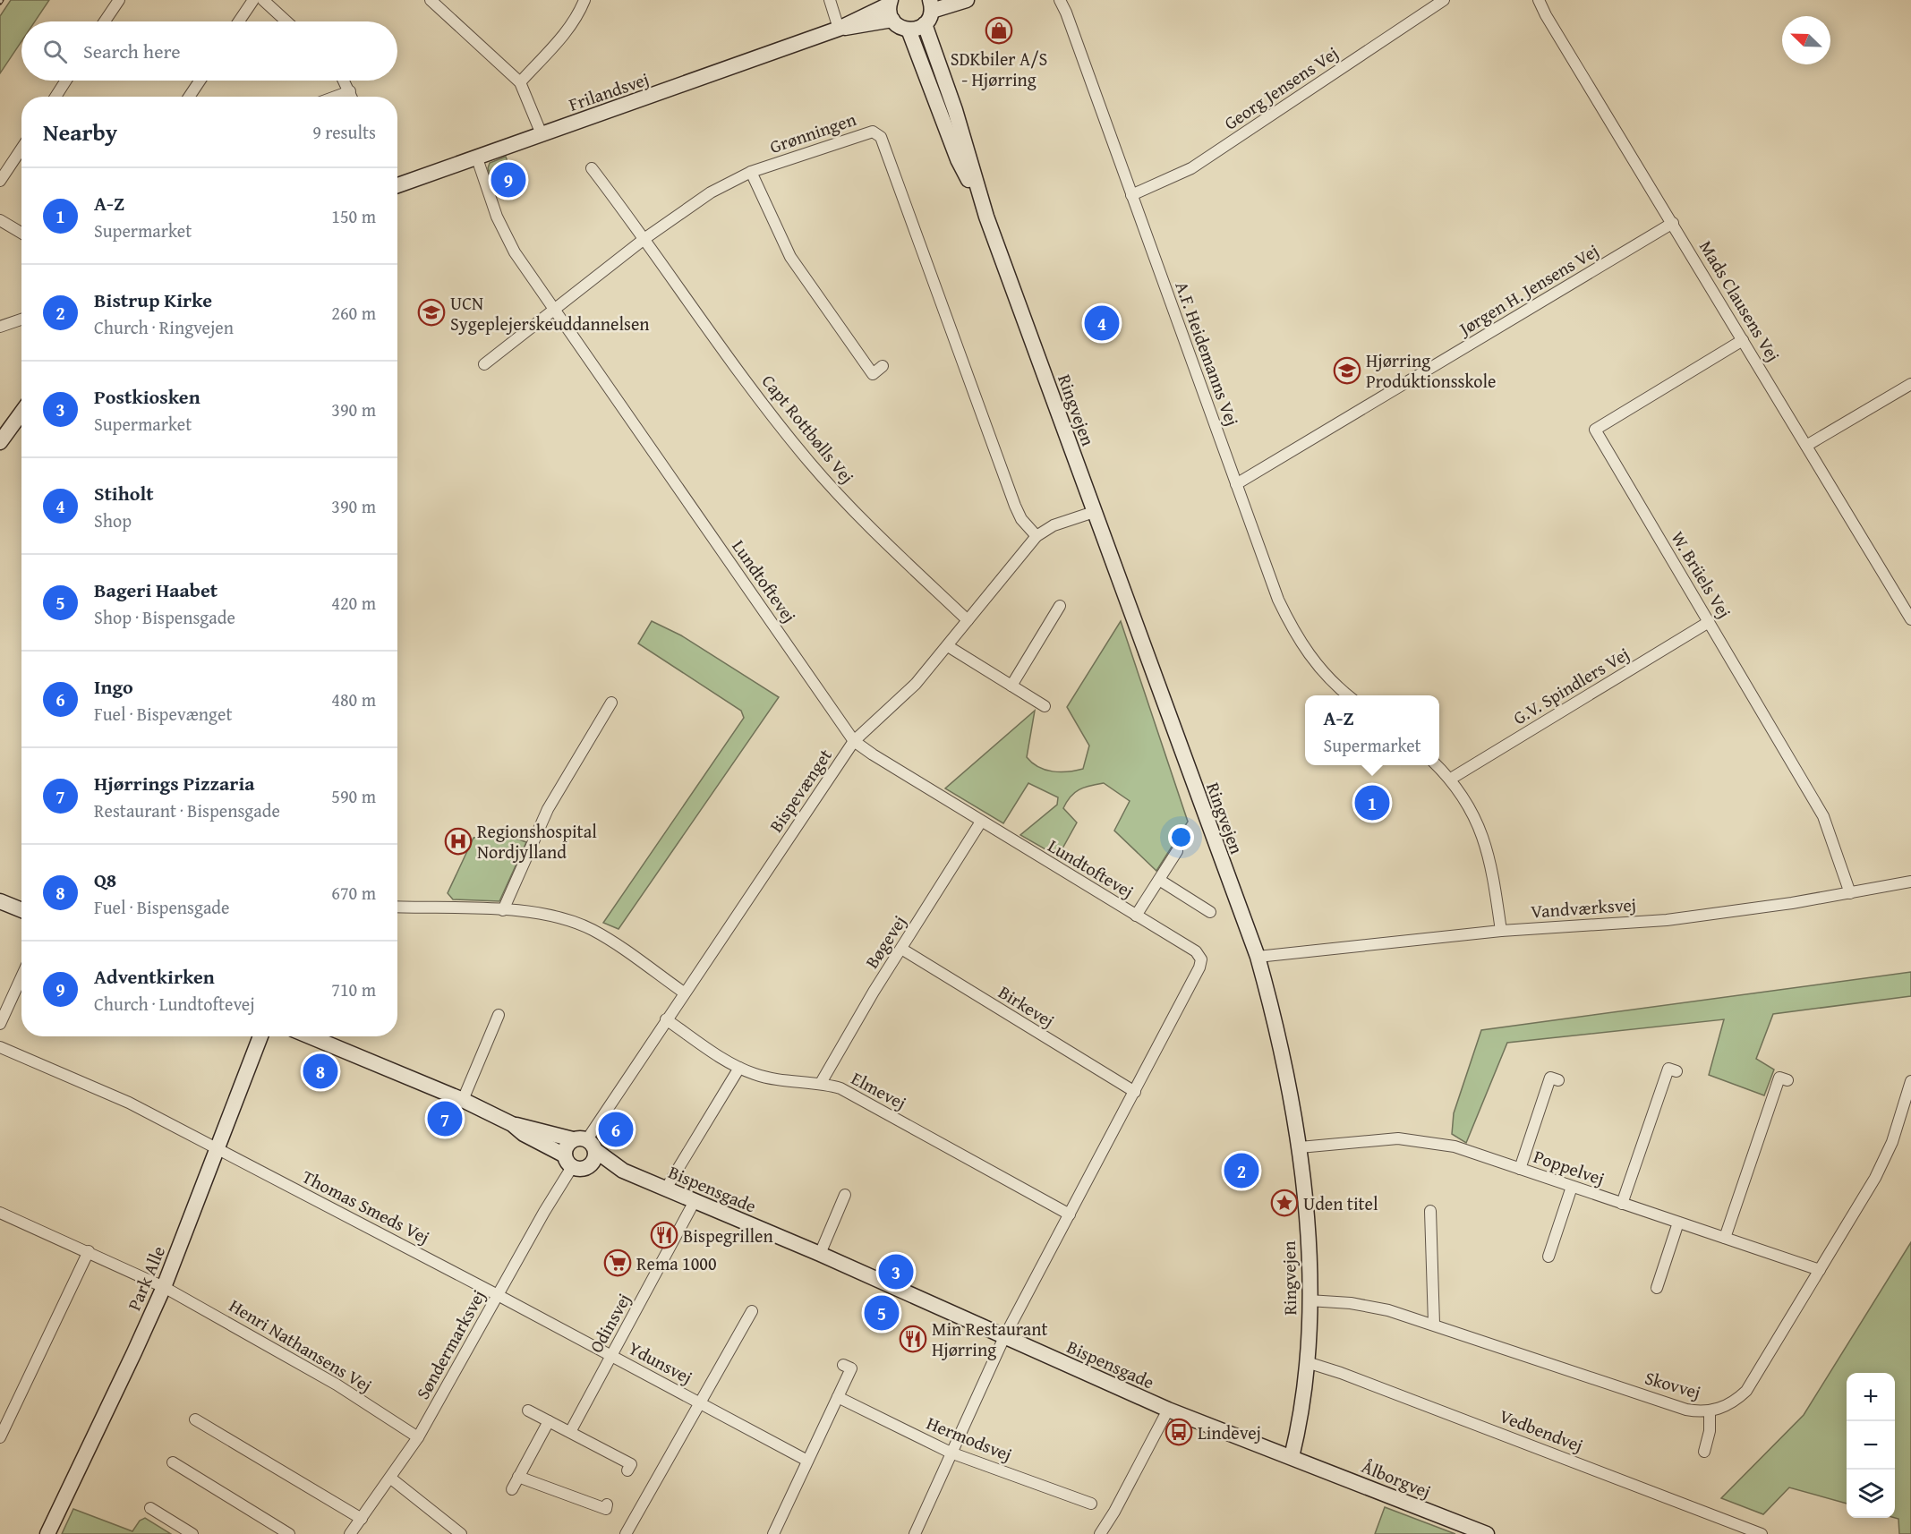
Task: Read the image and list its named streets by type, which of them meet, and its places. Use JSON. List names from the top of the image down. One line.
{"streets":{"street":["Georg Jensens Vej","Frilandsvej","Grønningen","Jørgen H. Jensens Vej","Mads Clausens Vej","A.F. Heidemanns Vej","Ringvejen","Capt Rottbølls Vej","W. Brüels Vej","Lundtoftevej","G.V. Spindlers Vej","Bispevænget","Vandværksvej","Bøgevej","Birkevej","Elmevej","Poppelvej","Bispensgade","Thomas Smeds Vej","Park Alle","Odinsvej","Søndermarksvej","Henri Nathansens Vej","Ydunsvej","Skovvej","Vedbendvej","Hermodsvej","Ålborgvej"]},"crossings":[["Georg Jensens Vej","A.F. Heidemanns Vej"],["Frilandsvej","Lundtoftevej"],["Grønningen","Capt Rottbølls Vej"],["Grønningen","Lundtoftevej"],["Grønningen","Bispevænget"],["Jørgen H. Jensens Vej","Mads Clausens Vej"],["Jørgen H. Jensens Vej","A.F. Heidemanns Vej"],["Mads Clausens Vej","W. Brüels Vej"],["Ringvejen","Bispevænget"],["Ringvejen","Vandværksvej"],["Ringvejen","Poppelvej"],["Ringvejen","Bispensgade"],["Ringvejen","Skovvej"],["Ringvejen","Vedbendvej"],["Ringvejen","Ålborgvej"],["Capt Rottbølls Vej","Bispevænget"],["W. Brüels Vej","G.V. Spindlers Vej"],["W. Brüels Vej","Vandværksvej"],["Lundtoftevej","Bispevænget"],["Lundtoftevej","Bøgevej"],["Lundtoftevej","Birkevej"],["Bispevænget","Elmevej"],["Bispevænget","Bispensgade"],["Bøgevej","Birkevej"],["Bøgevej","Elmevej"],["Poppelvej","Skovvej"],["Bispensgade","Odinsvej"],["Bispensgade","Søndermarksvej"],["Bispensgade","Ålborgvej"],["Thomas Smeds Vej","Park Alle"],["Thomas Smeds Vej","Søndermarksvej"],["Thomas Smeds Vej","Ydunsvej"],["Park Alle","Henri Nathansens Vej"],["Odinsvej","Ydunsvej"],["Søndermarksvej","Henri Nathansens Vej"],["Søndermarksvej","Ydunsvej"]],"places":{"shop":["SDKbiler A/S - Hjørring"],"school or university":["UCN Sygeplejerskeuddannelsen","Hjørring Produktionsskole"],"hospital":["Regionshospital Nordjylland"],"place":["Uden titel"],"restaurant":["Bispegrillen","Min Restaurant Hjørring"],"supermarket":["Rema 1000"],"bus stop":["Lindevej"]},"north":"top left","page":{"search":"Search here","heading":["Nearby","9 results"],"pins":["9","4","1","8","7","6","2","3","5"],"list":[{"mark":"1","name":"A-Z","note":"Supermarket","value":"150 m"},{"mark":"2","name":"Bistrup Kirke","note":"Church · Ringvejen","value":"260 m"},{"mark":"3","name":"Postkiosken","note":"Supermarket","value":"390 m"},{"mark":"4","name":"Stiholt","note":"Shop","value":"390 m"},{"mark":"5","name":"Bageri Haabet","note":"Shop · Bispensgade","value":"420 m"},{"mark":"6","name":"Ingo","note":"Fuel · Bispevænget","value":"480 m"},{"mark":"7","name":"Hjørrings Pizzaria","note":"Restaurant · Bispensgade","value":"590 m"},{"mark":"8","name":"Q8","note":"Fuel · Bispensgade","value":"670 m"},{"mark":"9","name":"Adventkirken","note":"Church · Lundtoftevej","value":"710 m"}],"popup":["A-Z","Supermarket"],"map_buttons":["+","−"]}}
